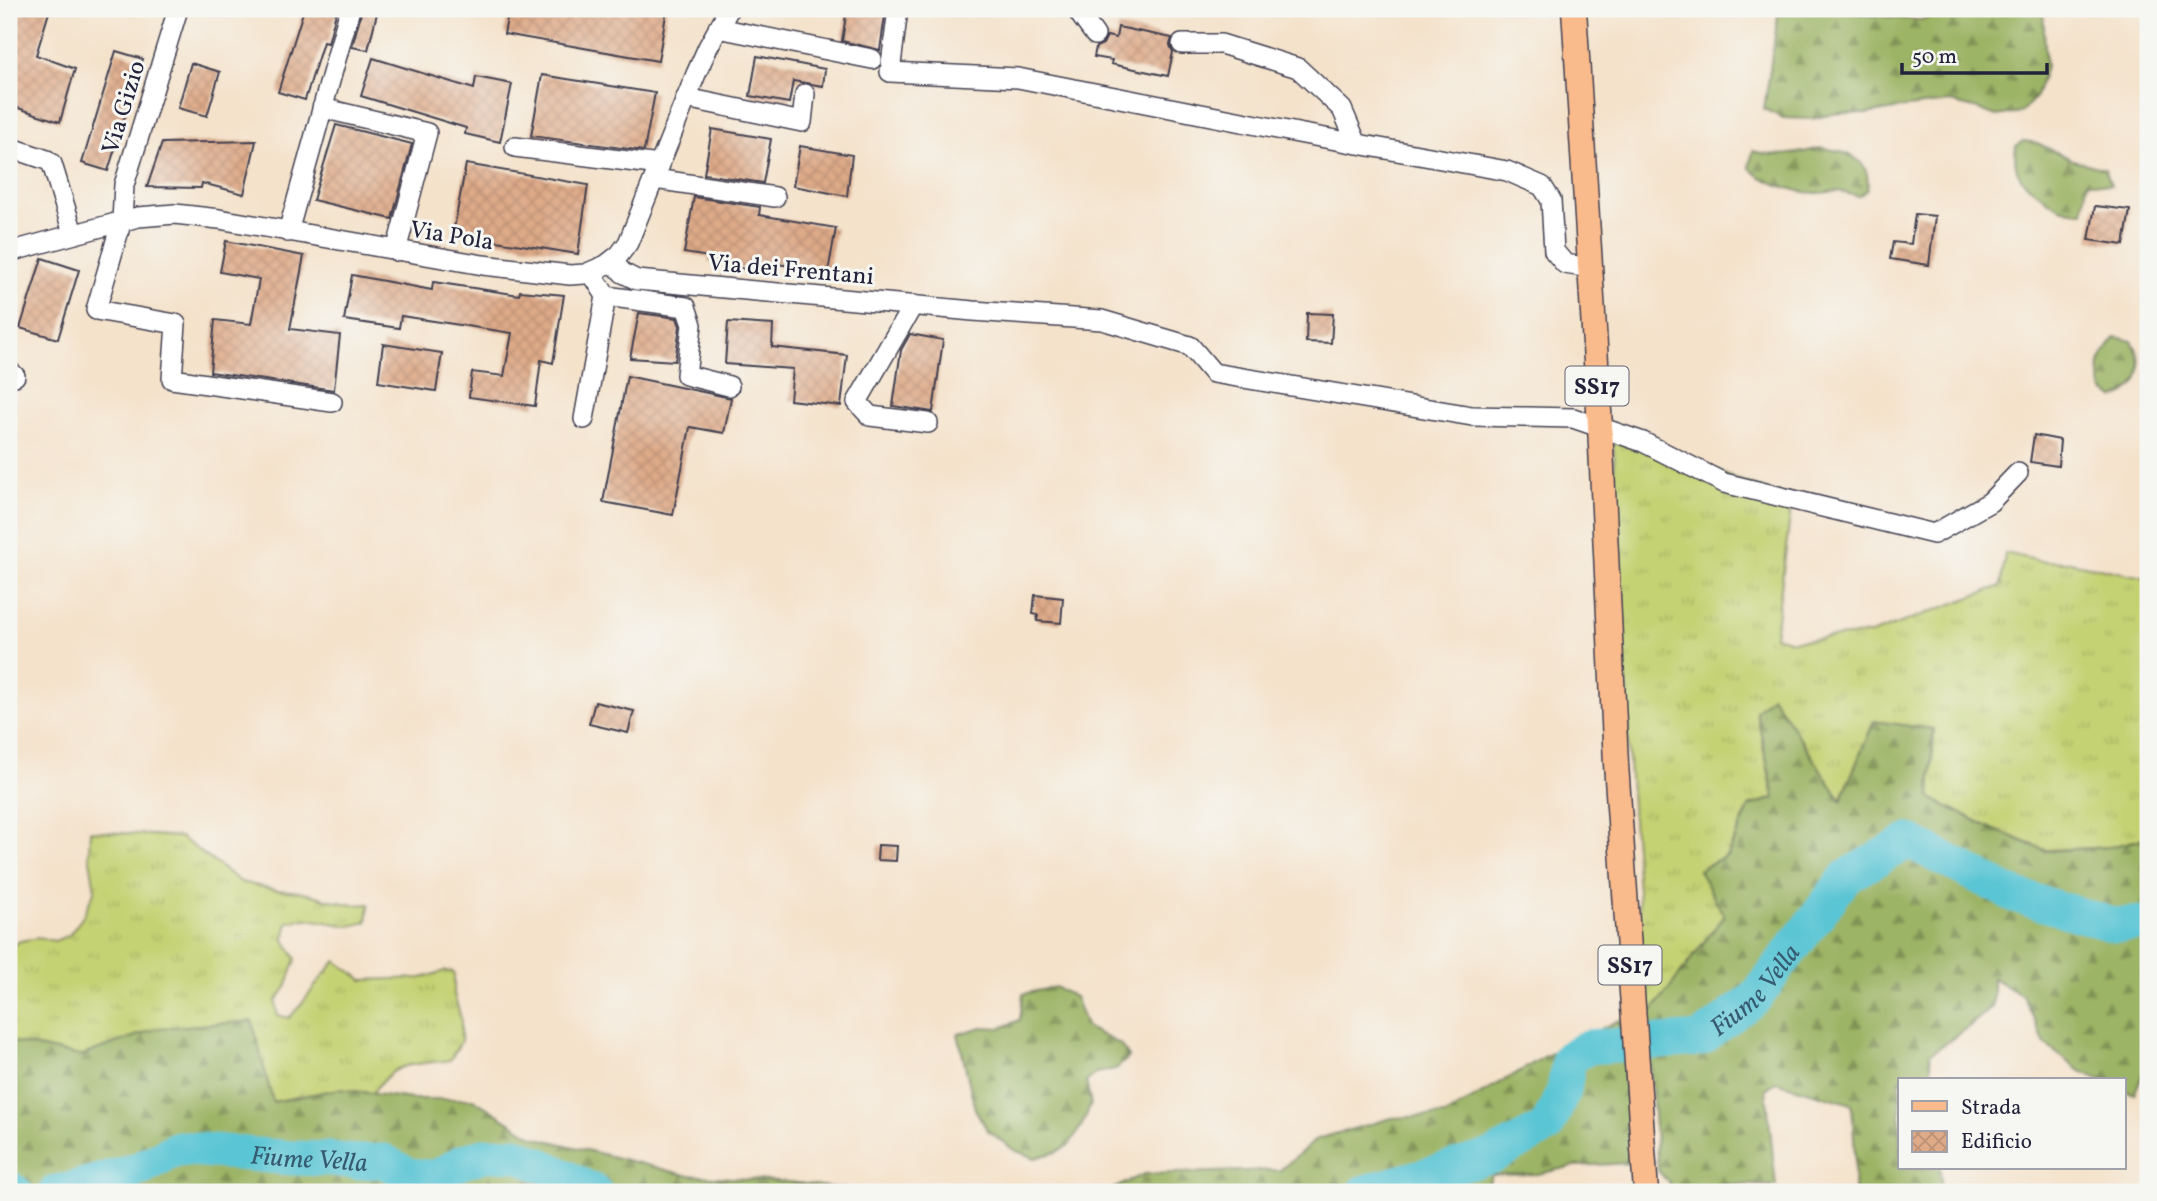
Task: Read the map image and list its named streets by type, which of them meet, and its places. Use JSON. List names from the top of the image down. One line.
{"streets":{"main road":["SS17"],"street":["Via Gizio","Via Pola","Via dei Frentani"]},"crossings":[["Via Gizio","Via Pola"],["Via Pola","Via dei Frentani"],["Via dei Frentani","SS17"]],"water":["Fiume Vella"],"legend":["Strada","Edificio"],"scale_bar":"50 m"}
